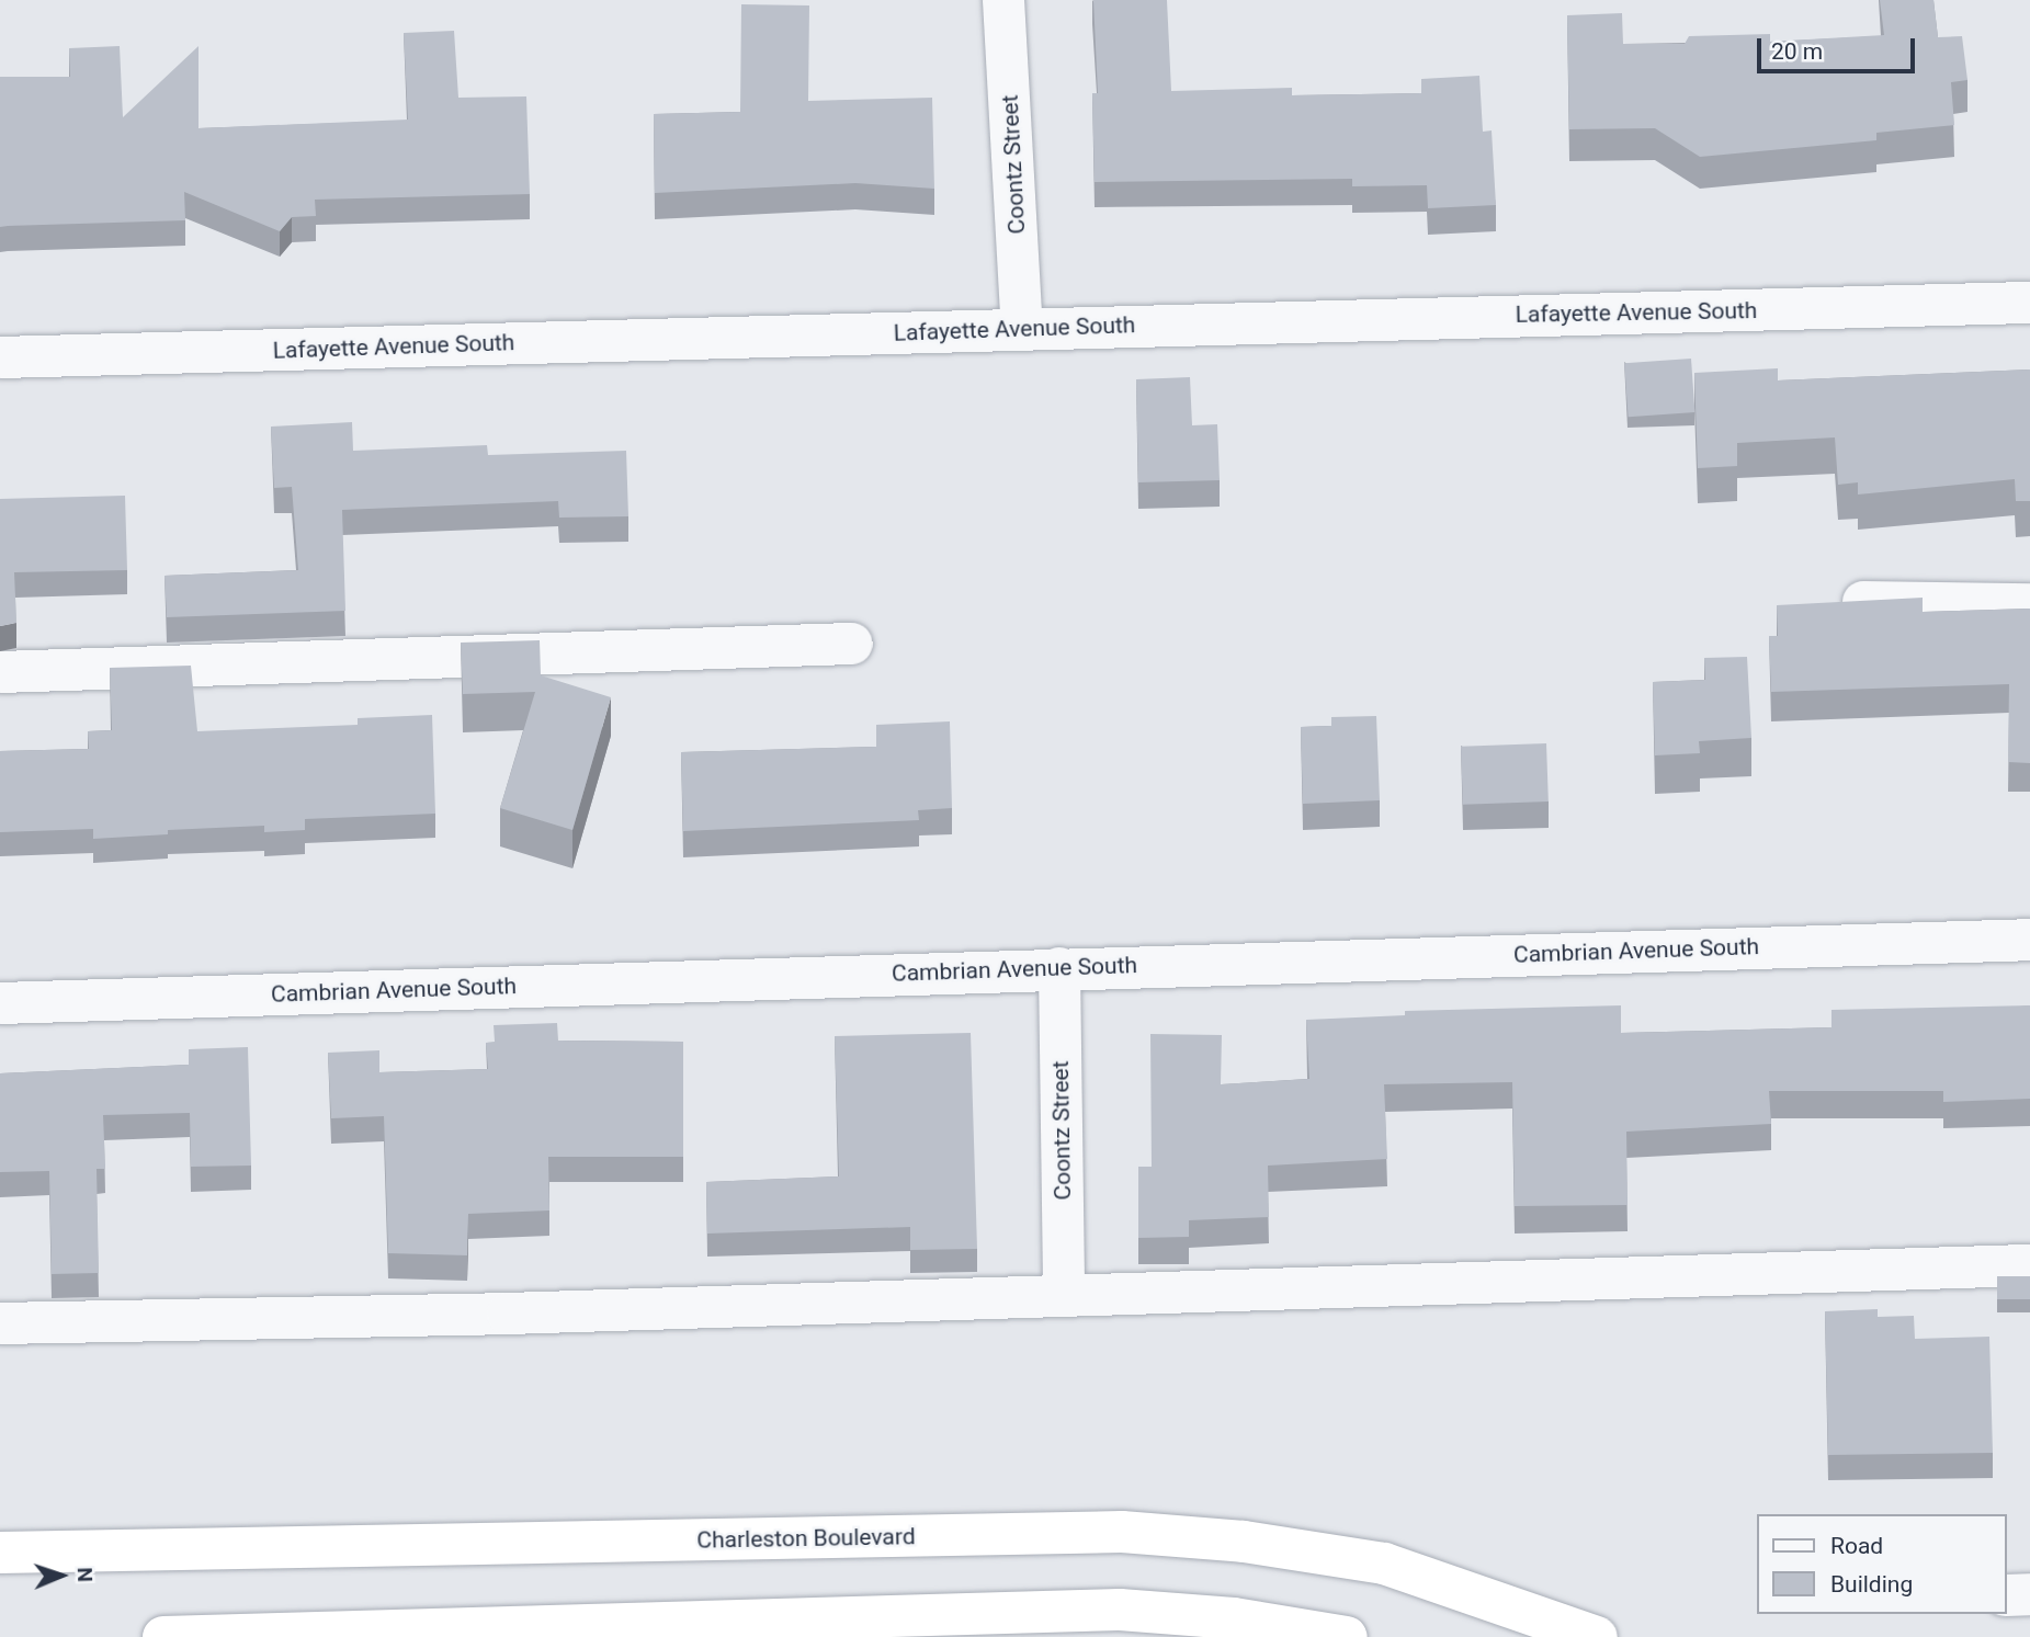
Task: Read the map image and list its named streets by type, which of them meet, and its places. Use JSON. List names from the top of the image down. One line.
{"streets":{"highway":["Charleston Boulevard"],"street":["Coontz Street","Lafayette Avenue South","Cambrian Avenue South"]},"crossings":[["Coontz Street","Lafayette Avenue South"],["Coontz Street","Cambrian Avenue South"]],"legend":["Road","Building"],"scale_bar":"20 m","north":"right"}
